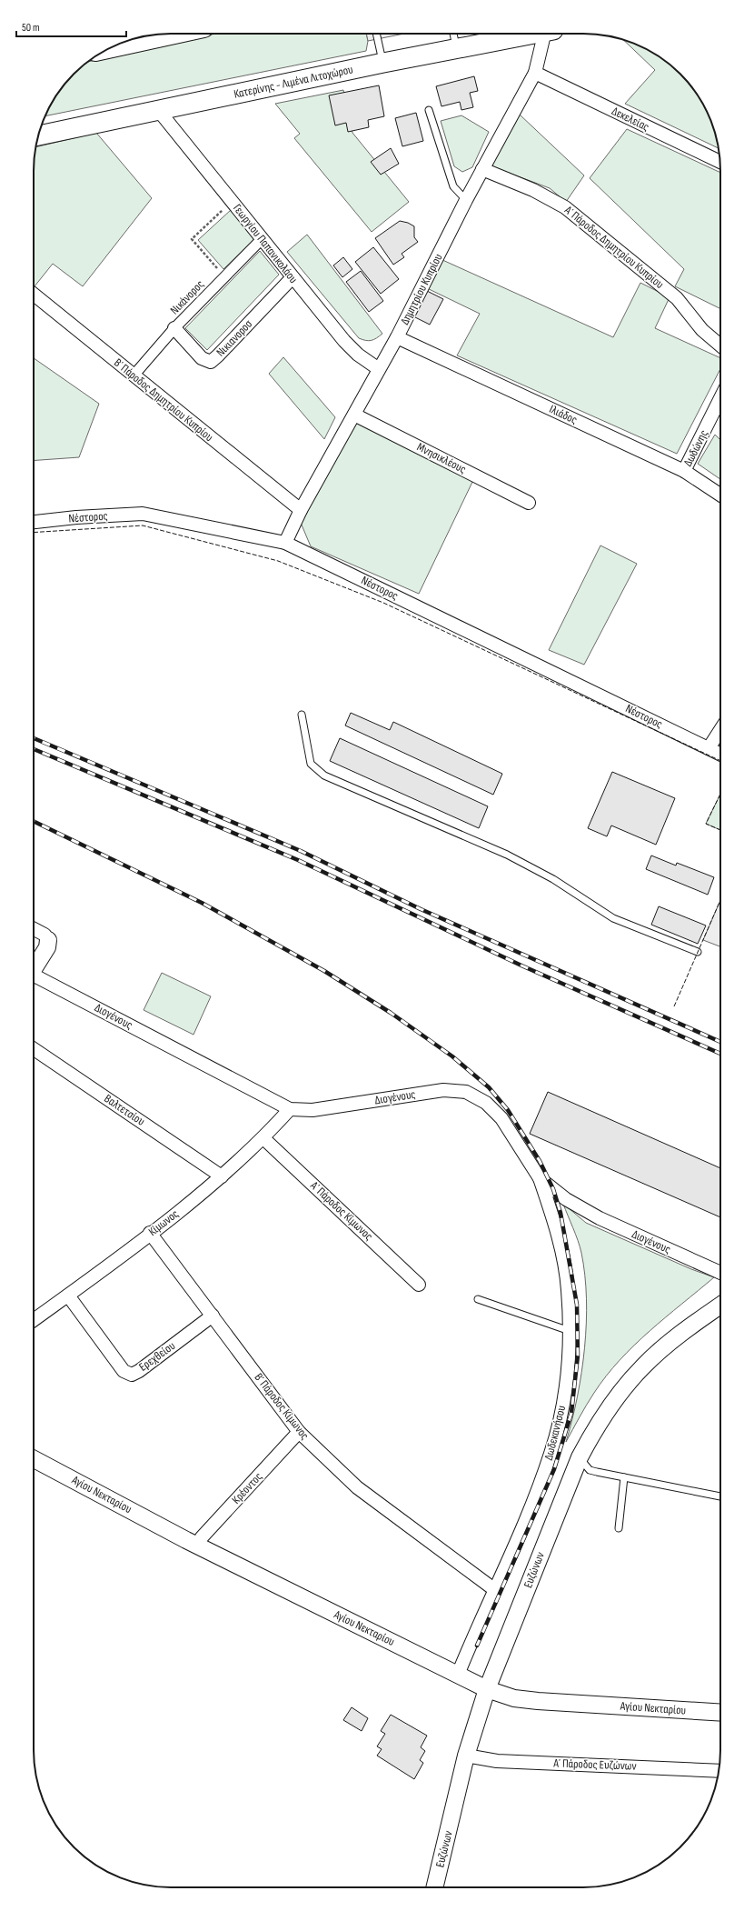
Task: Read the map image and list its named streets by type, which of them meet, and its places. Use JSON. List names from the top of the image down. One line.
{"streets":{"main road":["Κατερίνης - Λιμένα Λιτοχώρου"],"street":["Δεκελείας","Γεωργίου Παπανικολάου","Α΄ Πάροδος Δημητρίου Κυπρίου","Δημητρίου Κυπρίου","Νικάνορος","Νικιανοροσ","Β΄ Πάροδος Δημητρίου Κυπρίου","Ιλιάδος","Δωδώνης","Μνησικλέους","Νέστορος","Διογένους","Βαλτετσίου","Α΄ Πάροδος Κίμωνος","Κίμωνος","Ερεχθείου","Β΄ Πάροδος Κίμωνος","Δωδεκανήσου","Κρέοντος","Αγίου Νεκταρίου","Ευζώνων","Α΄ Πάροδος Ευζώνων"]},"crossings":[["Κατερίνης - Λιμένα Λιτοχώρου","Γεωργίου Παπανικολάου"],["Δεκελείας","Δημητρίου Κυπρίου"],["Γεωργίου Παπανικολάου","Δημητρίου Κυπρίου"],["Γεωργίου Παπανικολάου","Νικάνορος"],["Γεωργίου Παπανικολάου","Νικιανοροσ"],["Α΄ Πάροδος Δημητρίου Κυπρίου","Δημητρίου Κυπρίου"],["Δημητρίου Κυπρίου","Β΄ Πάροδος Δημητρίου Κυπρίου"],["Δημητρίου Κυπρίου","Ιλιάδος"],["Δημητρίου Κυπρίου","Μνησικλέους"],["Δημητρίου Κυπρίου","Νέστορος"],["Νικάνορος","Νικιανοροσ"],["Νικάνορος","Β΄ Πάροδος Δημητρίου Κυπρίου"],["Ιλιάδος","Δωδώνης"],["Διογένους","Κίμωνος"],["Διογένους","Δωδεκανήσου"],["Βαλτετσίου","Κίμωνος"],["Α΄ Πάροδος Κίμωνος","Κίμωνος"],["Κίμωνος","Ερεχθείου"],["Κίμωνος","Β΄ Πάροδος Κίμωνος"],["Ερεχθείου","Β΄ Πάροδος Κίμωνος"],["Β΄ Πάροδος Κίμωνος","Δωδεκανήσου"],["Β΄ Πάροδος Κίμωνος","Κρέοντος"],["Δωδεκανήσου","Αγίου Νεκταρίου"],["Κρέοντος","Αγίου Νεκταρίου"],["Αγίου Νεκταρίου","Ευζώνων"],["Ευζώνων","Α΄ Πάροδος Ευζώνων"]],"scale_bar":"50 m"}
